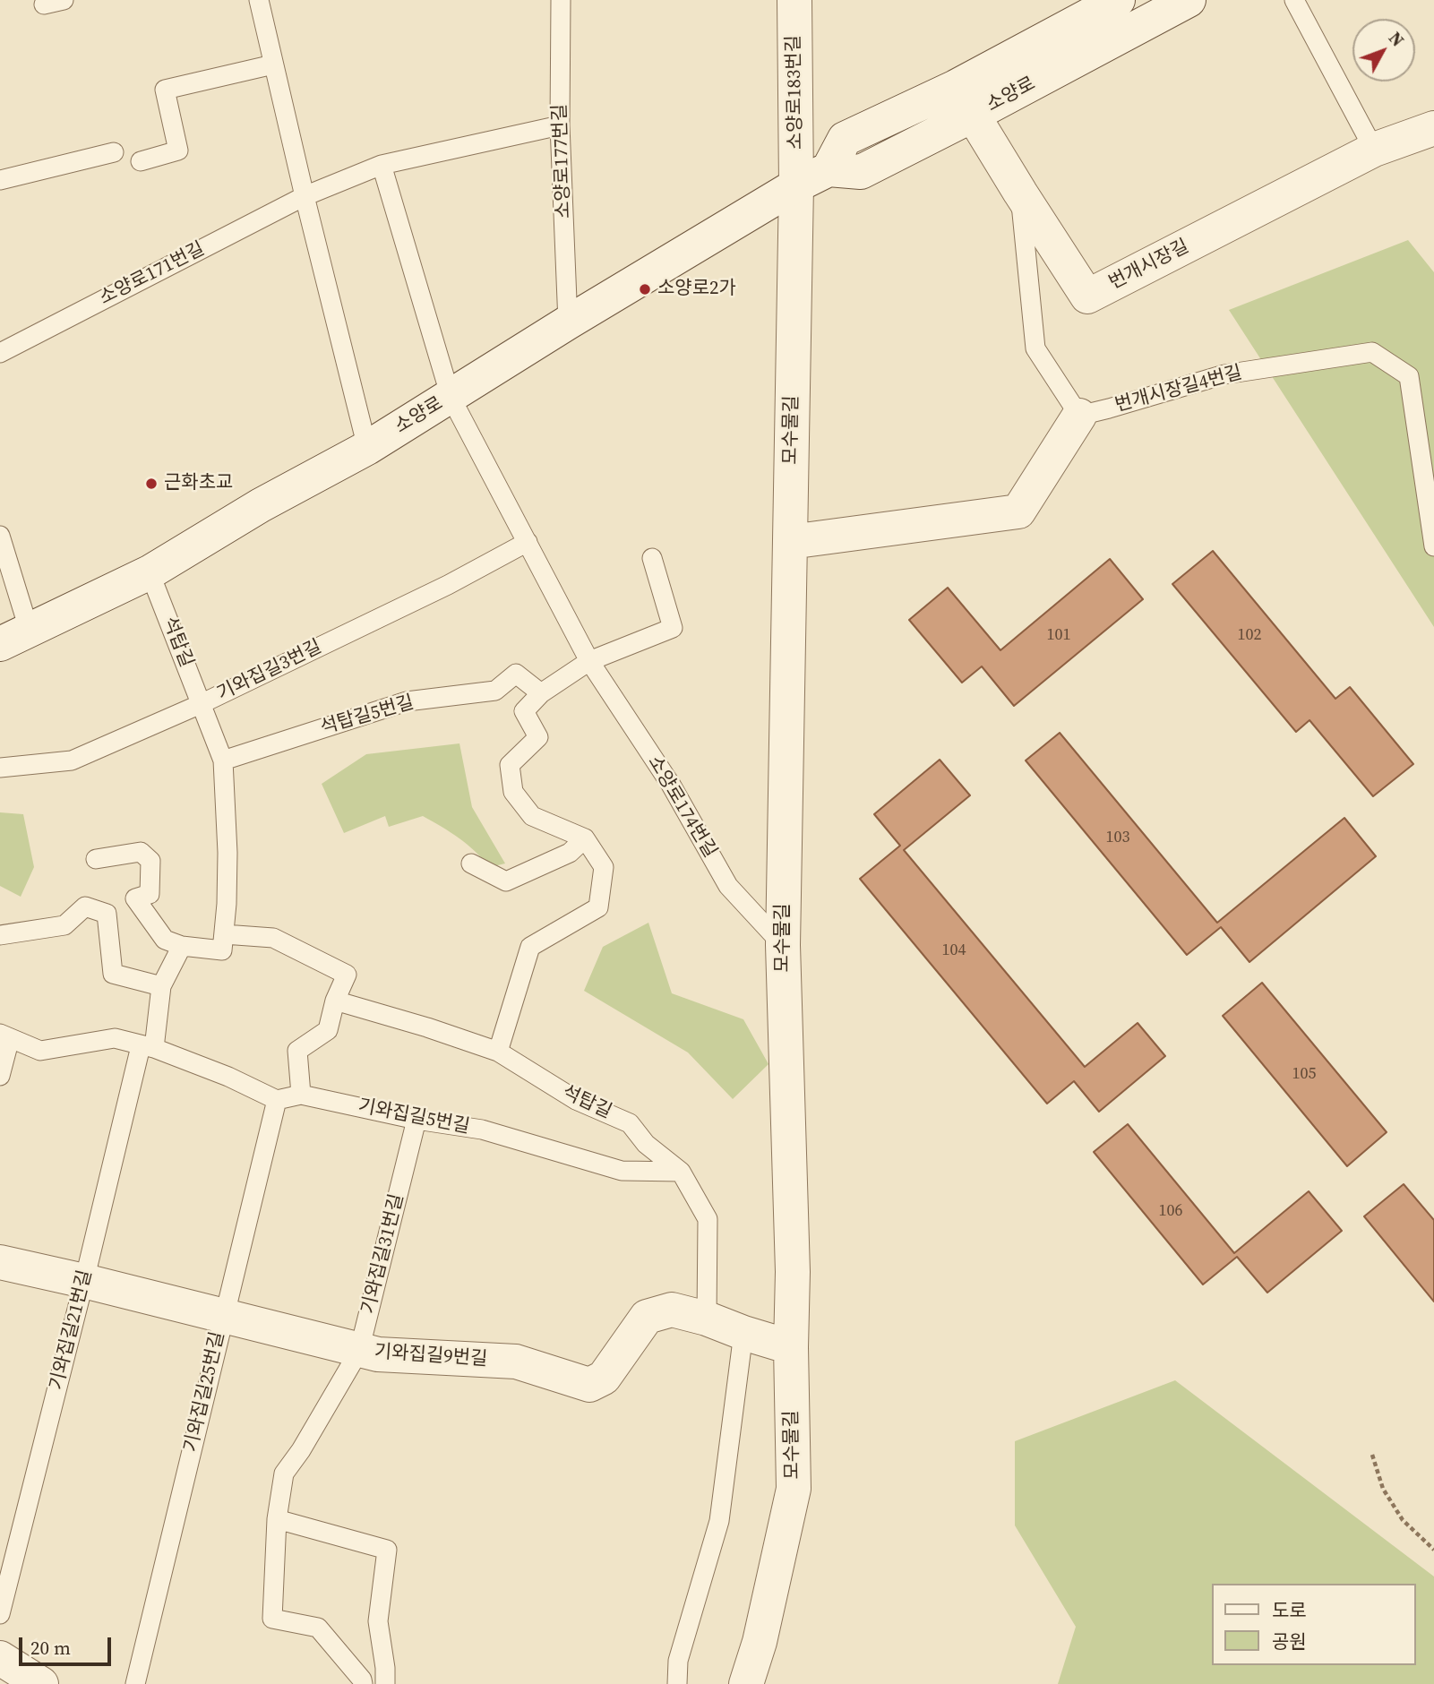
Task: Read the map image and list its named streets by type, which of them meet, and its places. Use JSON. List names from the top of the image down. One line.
{"streets":{"street":["소양로183번길","소양로","번개시장길","모수물길","기와집길9번길"],"lane":["소양로177번길","소양로171번길","번개시장길4번길","석탑길","기와집길3번길","석탑길5번길","소양로174번길","기와집길5번길","기와집길31번길","기와집길21번길","기와집길25번길"]},"crossings":[["소양로183번길","소양로"],["소양로183번길","모수물길"],["소양로","소양로177번길"],["소양로","번개시장길"],["소양로","모수물길"],["소양로","석탑길"],["소양로","소양로174번길"],["소양로177번길","소양로171번길"],["소양로171번길","소양로174번길"],["모수물길","소양로174번길"],["모수물길","기와집길9번길"],["석탑길","기와집길3번길"],["석탑길","석탑길5번길"],["석탑길","기와집길5번길"],["석탑길","기와집길9번길"],["기와집길3번길","소양로174번길"],["기와집길5번길","기와집길31번길"],["기와집길5번길","기와집길25번길"],["기와집길31번길","기와집길9번길"],["기와집길21번길","기와집길9번길"],["기와집길9번길","기와집길25번길"]],"places":["소양로2가","근화초교"],"house_numbers":["101","102","103","104","105","106"],"legend":["도로","공원"],"scale_bar":"20 m","north":"top right"}
